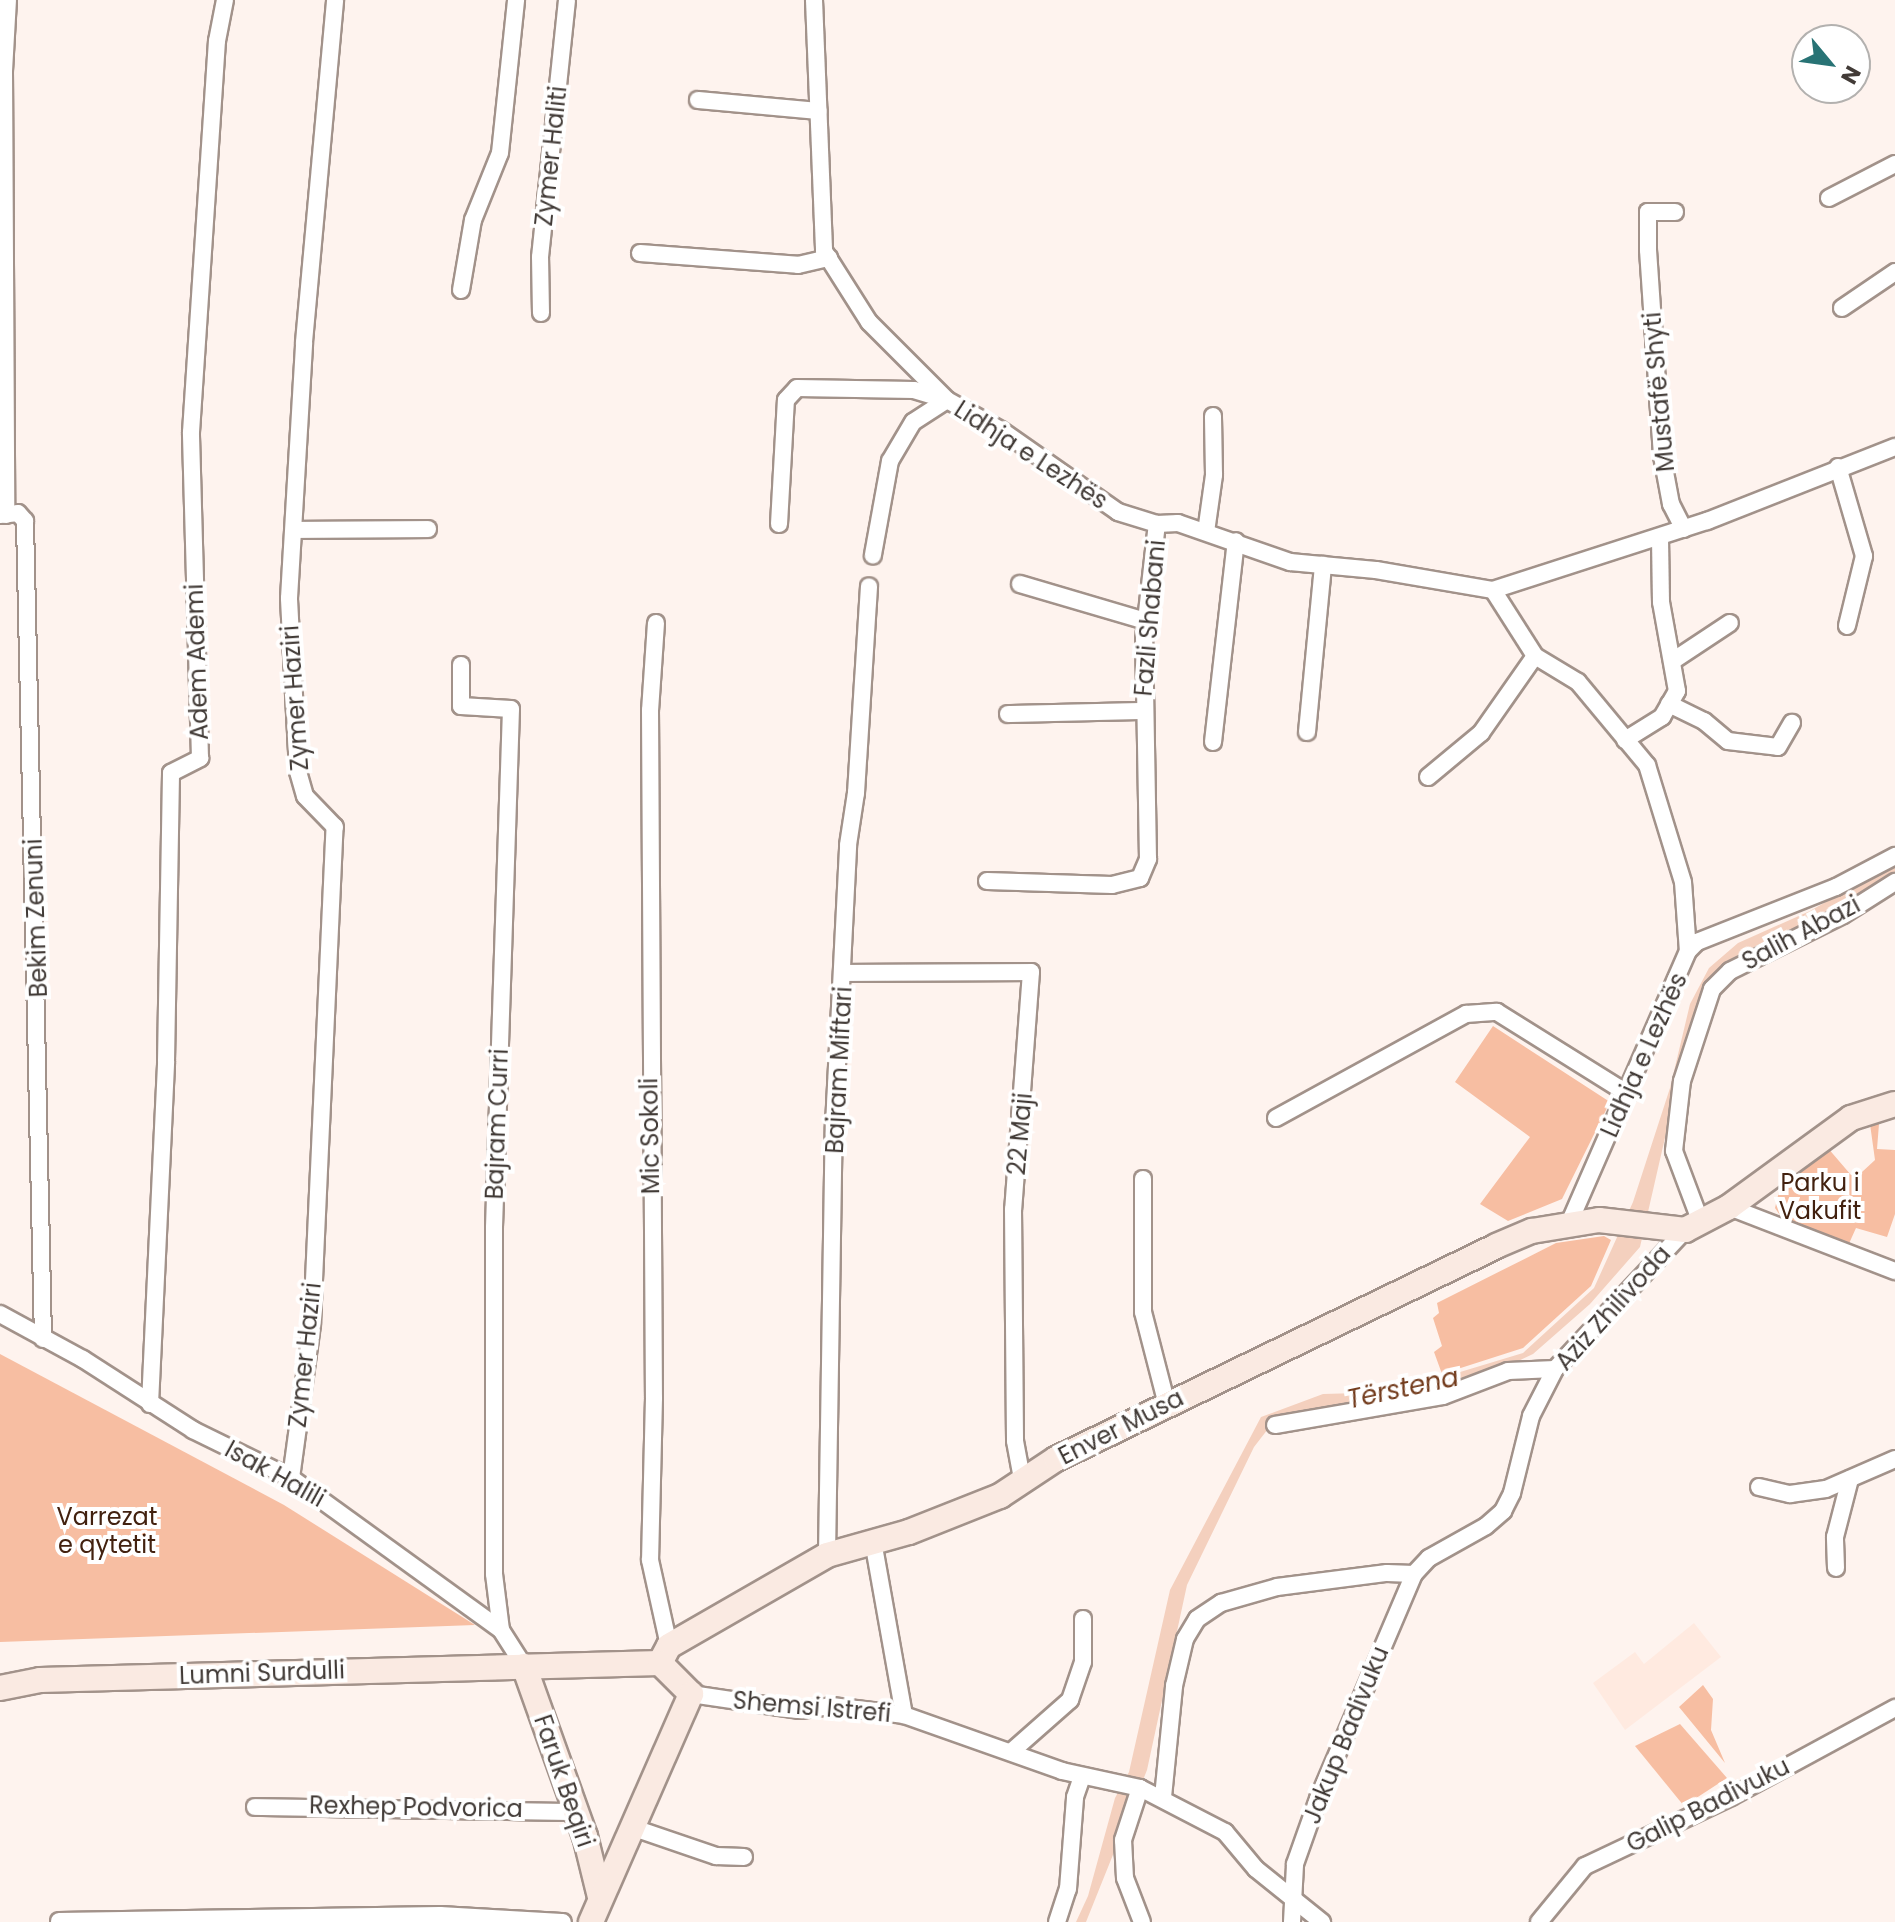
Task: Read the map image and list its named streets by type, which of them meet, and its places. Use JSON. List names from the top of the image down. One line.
{"streets":{"street":["Zymer Haliti","Mustafë Shyti","Lidhja e Lezhës","Fazli Shabani","Adem Ademi","Zymer Haziri","Bekim Zenuni","Salih Abazi","Bajram Miftari","Bajram Curri","22 Maji","Mic Sokoli","Aziz Zhilivoda","Enver Musa","Isak Halili","Lumni Surdulli","Shemsi Istrefi","Jakup Badivuku","Faruk Beqiri","Galip Badivuku","Rexhep Podvorica"]},"crossings":[["Lidhja e Lezhës","Fazli Shabani"],["Lidhja e Lezhës","Enver Musa"],["Adem Ademi","Isak Halili"],["Zymer Haziri","Isak Halili"],["Bekim Zenuni","Isak Halili"],["Salih Abazi","Aziz Zhilivoda"],["Salih Abazi","Enver Musa"],["Bajram Miftari","22 Maji"],["Bajram Miftari","Enver Musa"],["Bajram Curri","Isak Halili"],["22 Maji","Enver Musa"],["Mic Sokoli","Enver Musa"],["Aziz Zhilivoda","Enver Musa"],["Aziz Zhilivoda","Jakup Badivuku"],["Isak Halili","Lumni Surdulli"],["Isak Halili","Faruk Beqiri"],["Lumni Surdulli","Faruk Beqiri"],["Shemsi Istrefi","Jakup Badivuku"],["Shemsi Istrefi","Faruk Beqiri"],["Faruk Beqiri","Rexhep Podvorica"]],"water":["Tërstena"],"parks":["Parku i Vakufit","Varrezat e qytetit"],"north":"bottom right"}
